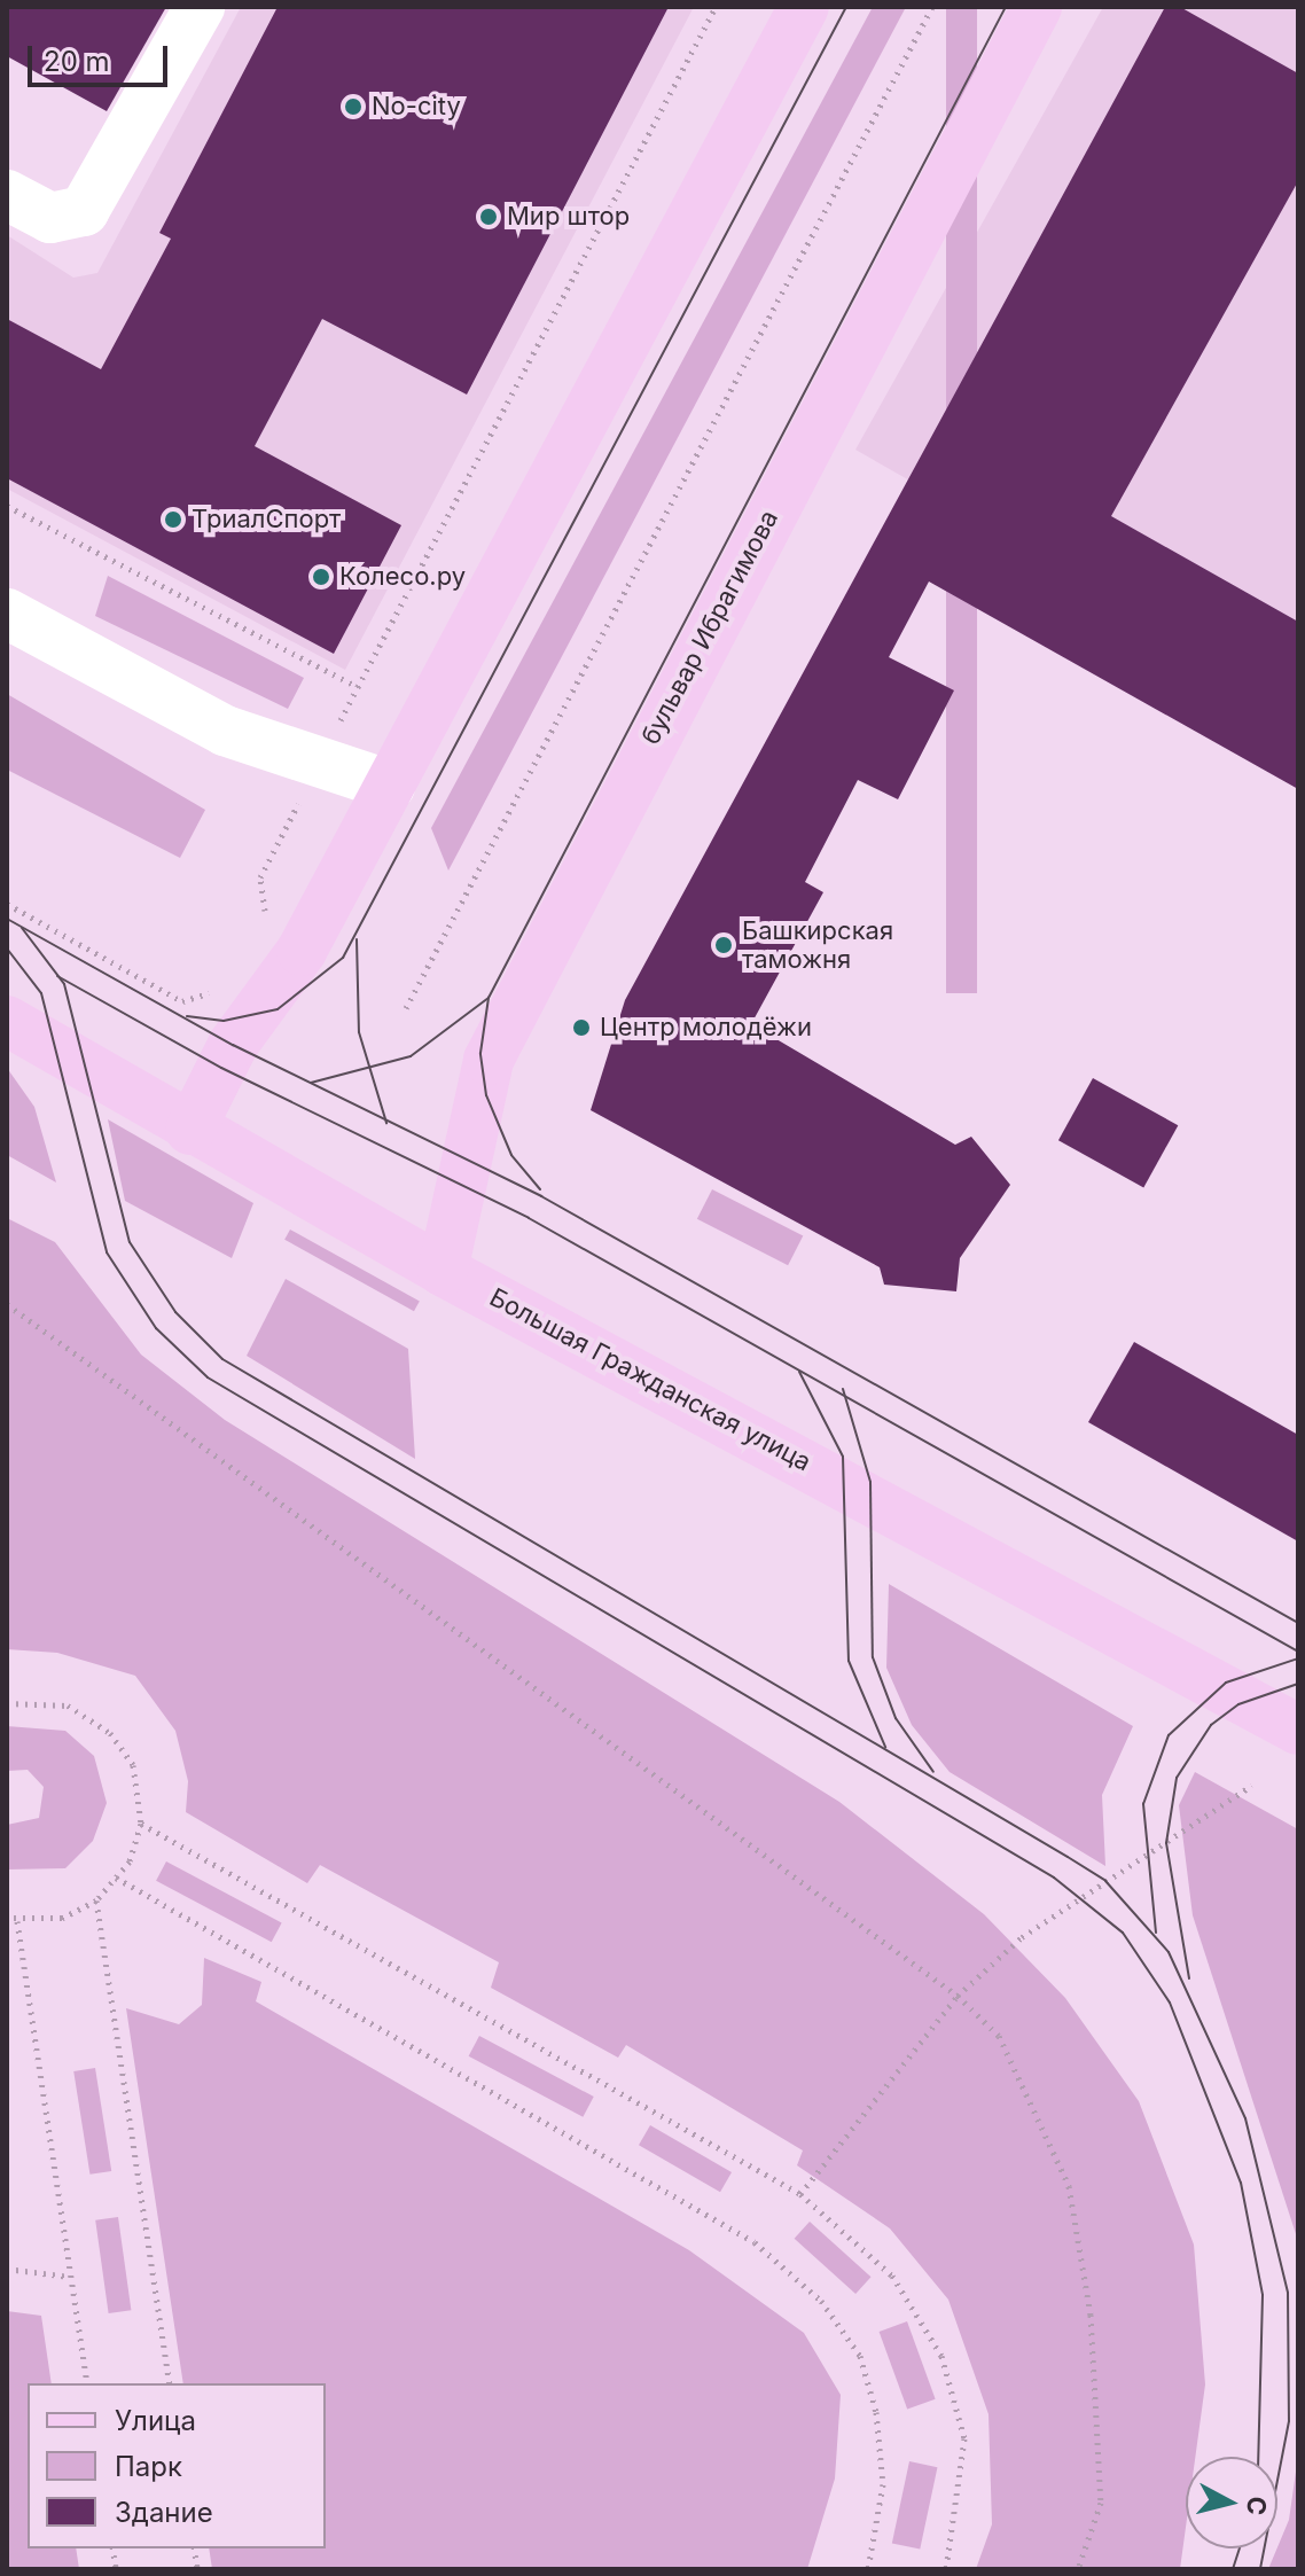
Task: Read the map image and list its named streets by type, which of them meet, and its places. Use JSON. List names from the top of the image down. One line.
{"streets":{"main road":["бульвар Ибрагимова","Большая Гражданская улица"]},"crossings":[["бульвар Ибрагимова","Большая Гражданская улица"]],"places":["No-city","Мир штор","ТриалСпорт","Колесо.ру","Башкирская таможня","Центр молодёжи"],"legend":["Улица","Парк","Здание"],"scale_bar":"20 m","north":"right"}
